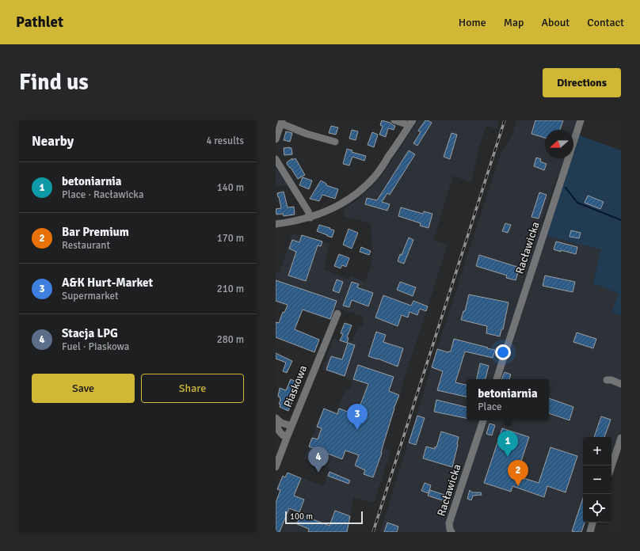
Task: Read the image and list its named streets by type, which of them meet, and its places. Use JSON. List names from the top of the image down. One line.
{"streets":{"street":["Racławicka","Piaskowa"]},"scale_bar":"100 m","north":"left","page":{"header":"Pathlet","nav":["Home","Map","About","Contact"],"buttons":["Directions",["Save","Share"]],"title":"Find us","heading":["Nearby","4 results"],"list":[{"mark":"1","name":"betoniarnia","note":"Place · Racławicka","value":"140 m"},{"mark":"2","name":"Bar Premium","note":"Restaurant","value":"170 m"},{"mark":"3","name":"A&K Hurt-Market","note":"Supermarket","value":"210 m"},{"mark":"4","name":"Stacja LPG","note":"Fuel · Piaskowa","value":"280 m"}],"popup":["betoniarnia","Place"],"pins":["3","1","4","2"],"map_buttons":["+","−"],"scale":"100 m"}}
